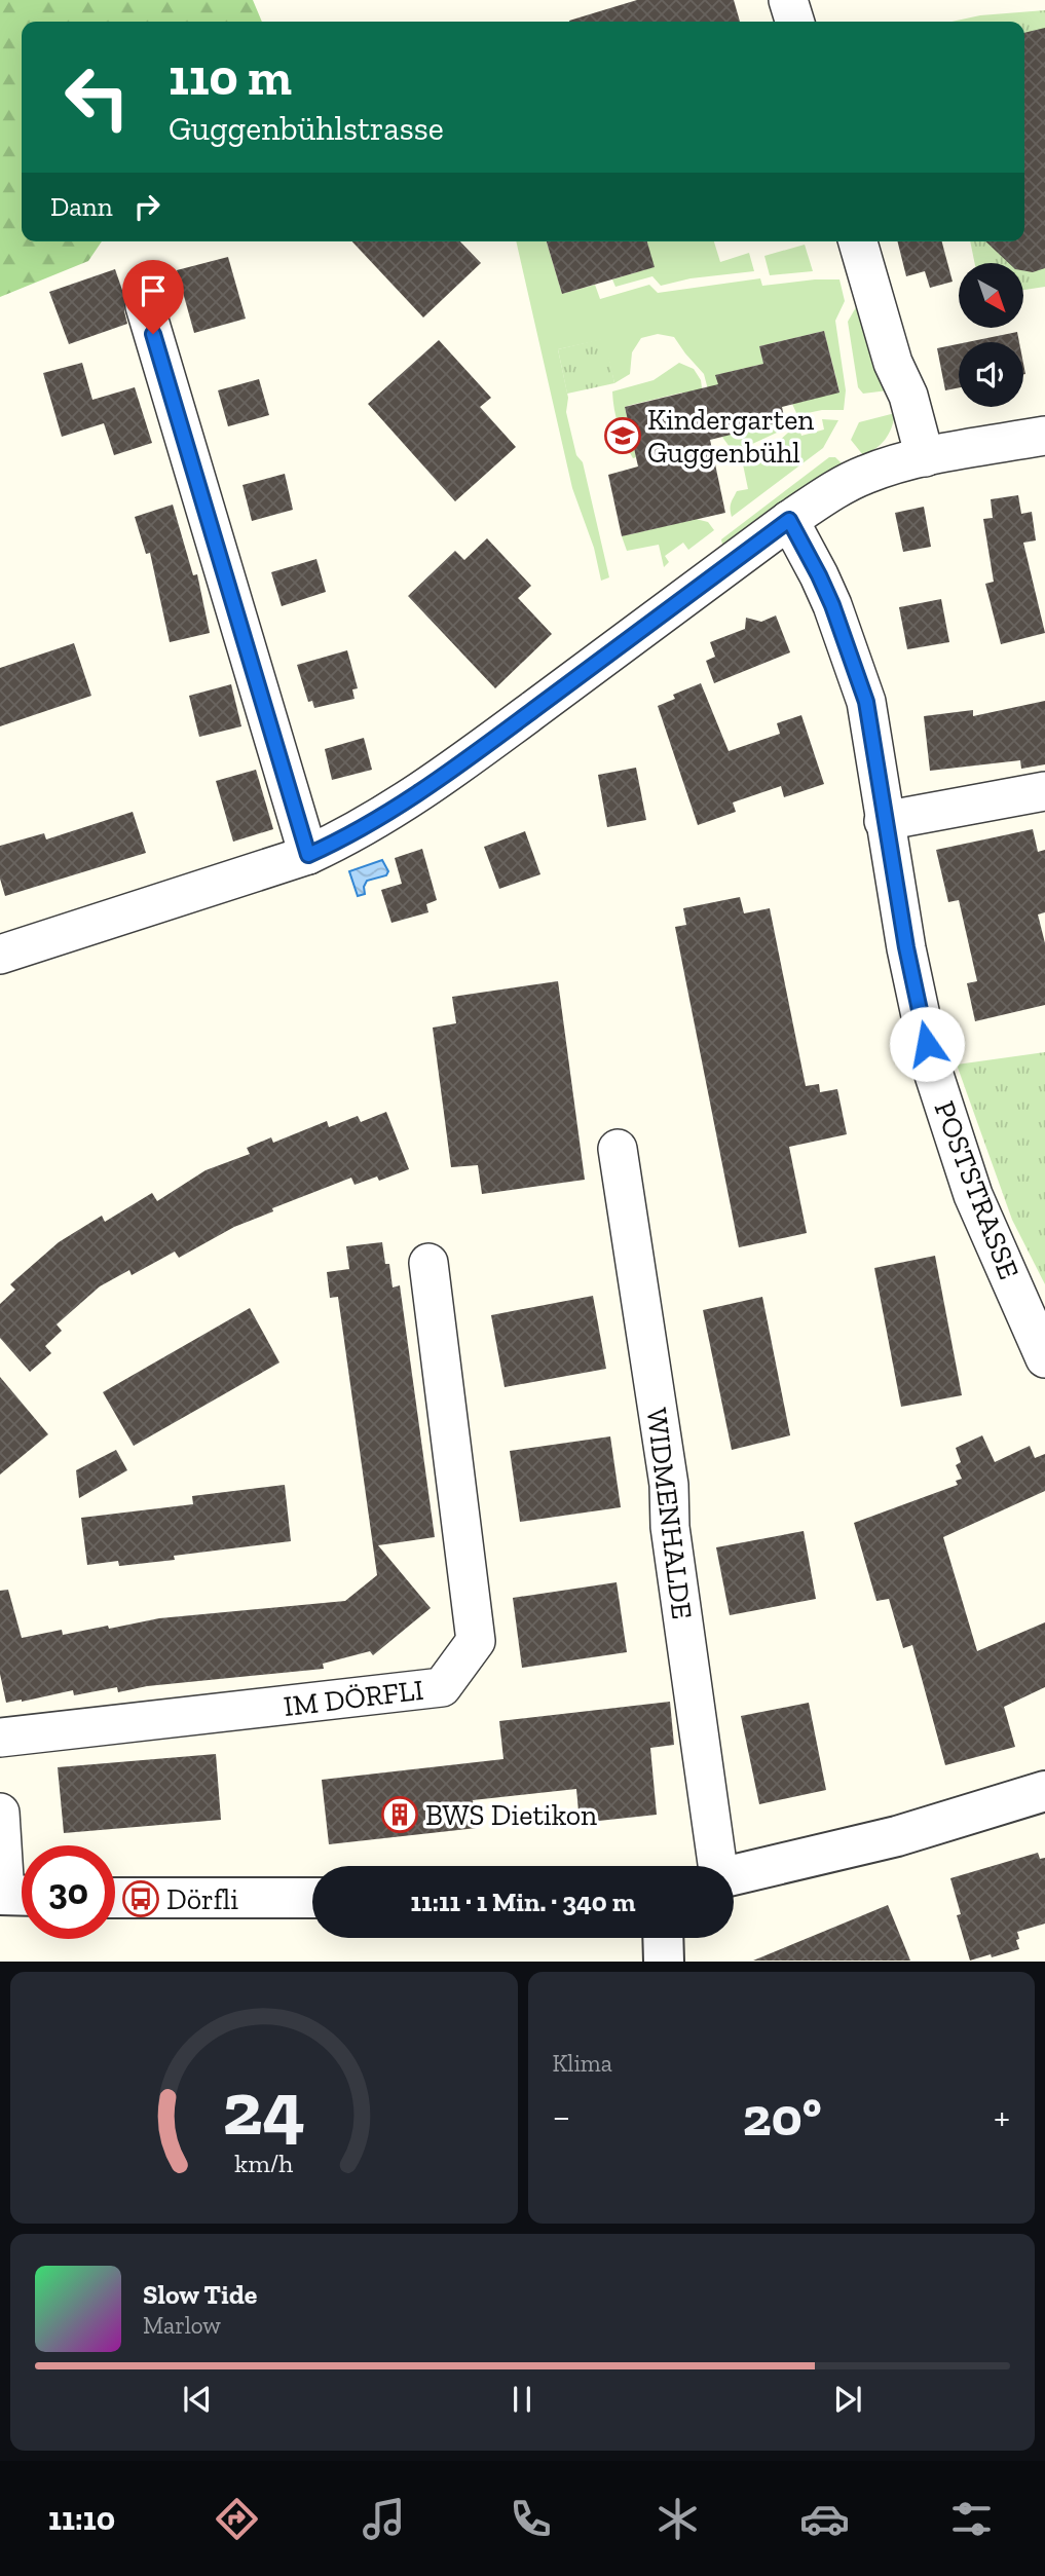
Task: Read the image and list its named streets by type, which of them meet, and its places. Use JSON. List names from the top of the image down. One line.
{"streets":{"street":["POSTSTRASSE","WIDMENHALDE","IM DÖRFLI"]},"places":{"school or university":["Kindergarten Guggenbühl"],"building":["BWS Dietikon"],"bus stop":["Dörfli"]},"north":"bottom right","page":{"turn":["110 m","Guggenbühlstrasse"],"then":"Dann","limit":"30","trip":"11:11 · 1 Min. · 340 m","tile":"Klima","heat":["−","20°","+"],"song":["Slow Tide","Marlow"],"tabs":"11:10","gauge":["24","km/h"]}}
